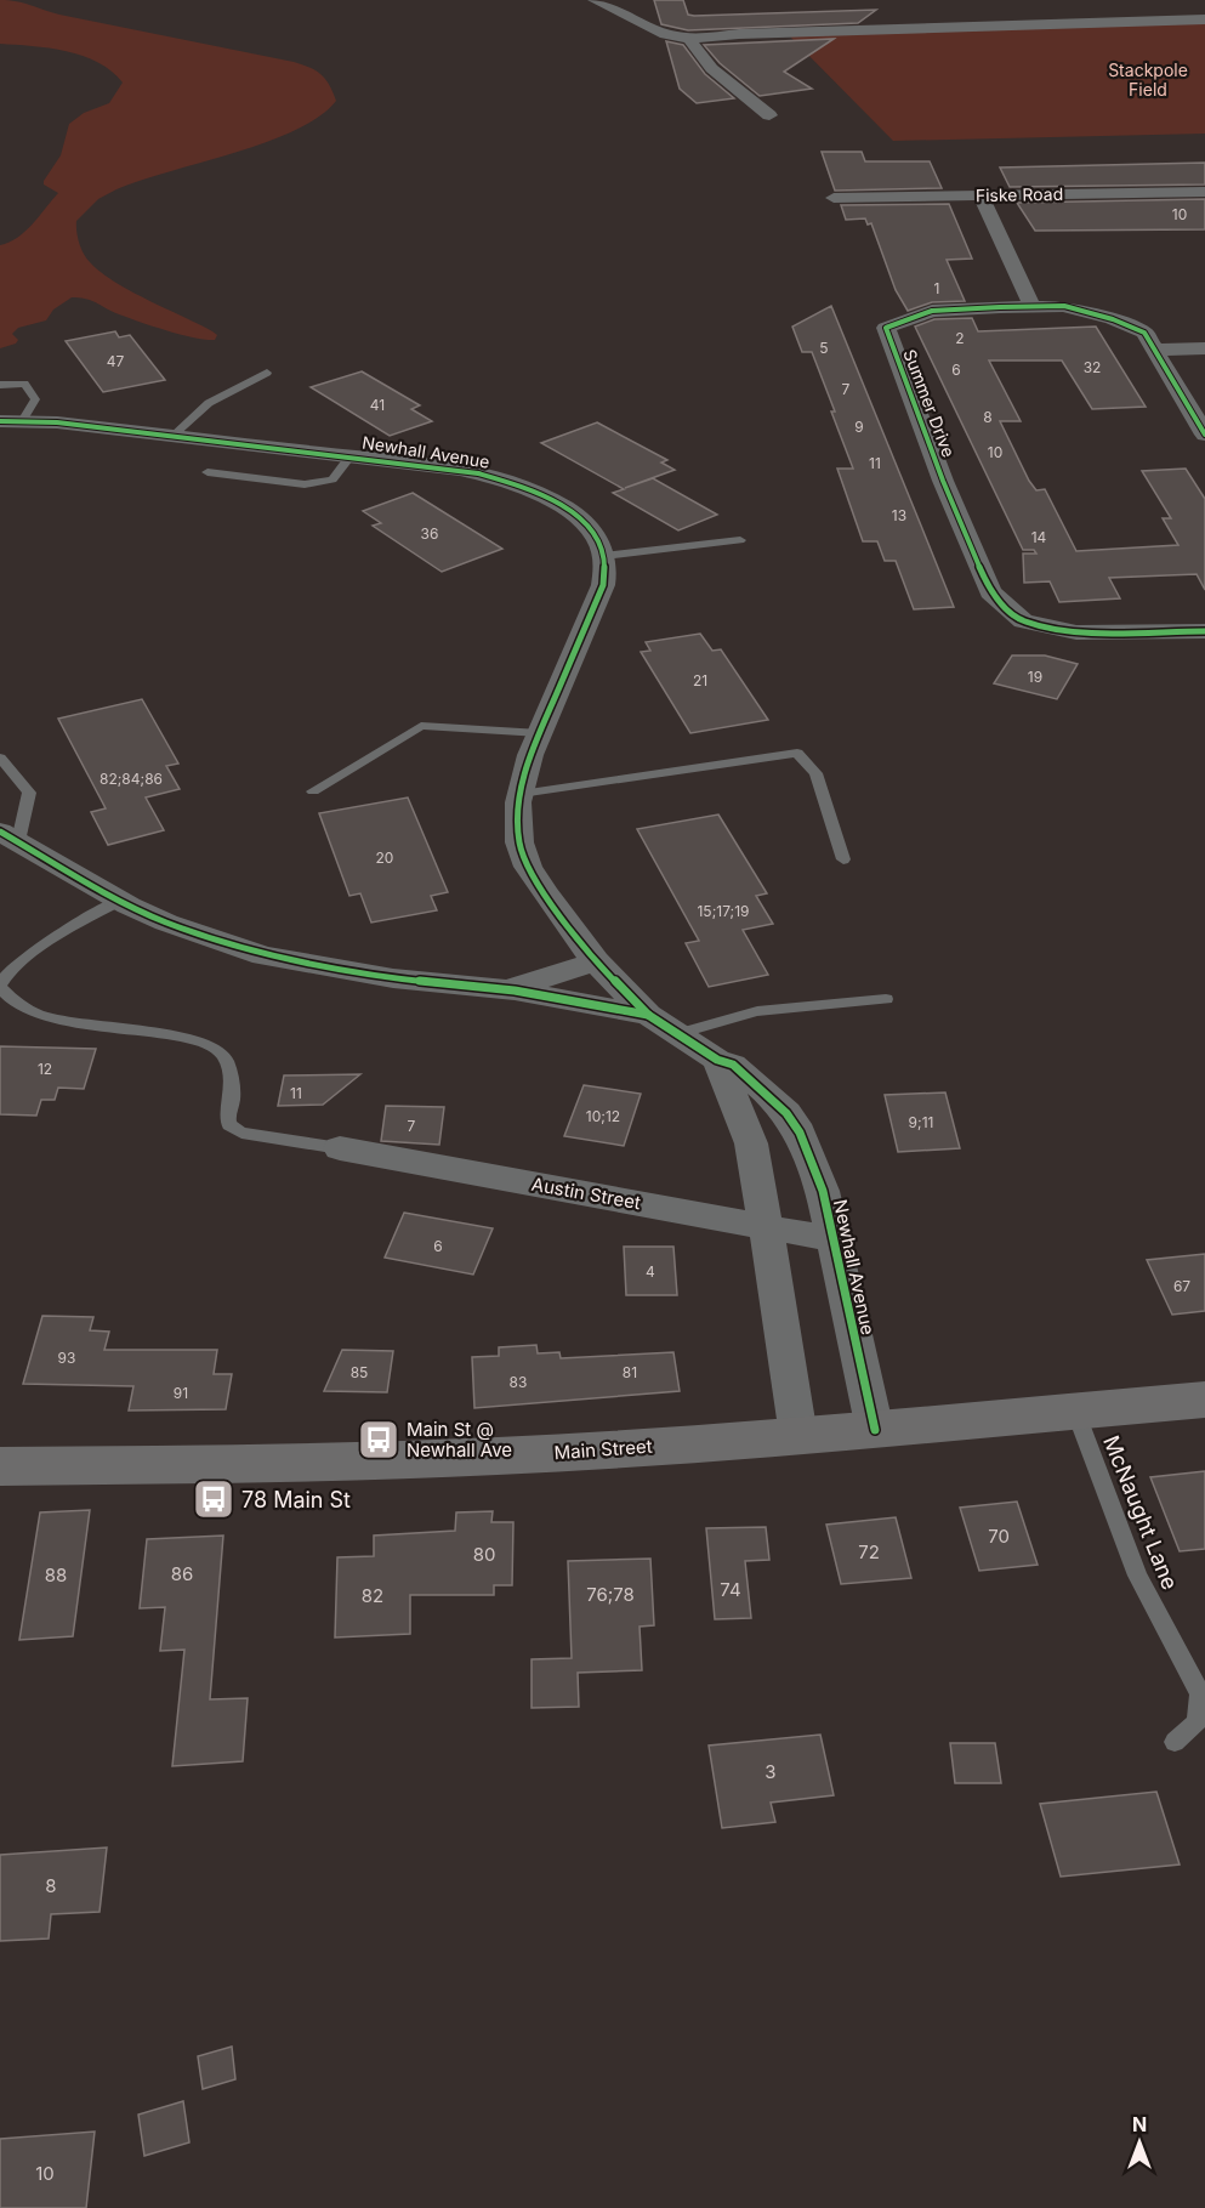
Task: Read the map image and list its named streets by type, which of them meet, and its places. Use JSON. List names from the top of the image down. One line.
{"streets":{"main road":["Main Street"],"street":["Fiske Road","Summer Drive","Newhall Avenue","Austin Street"],"lane":["McNaught Lane"]},"crossings":[["Newhall Avenue","Austin Street"],["Newhall Avenue","Main Street"],["Main Street","McNaught Lane"]],"parks":["Stackpole Field"],"places":{"bus stop":["Main St @ Newhall Ave","78 Main St"]},"house_numbers":["10","1","2","5","47","32","6","7","41","8","9","10","11","13","36","14","19","21","82;84;86","20","15;17;19","12","11","10;12","9;11","7","6","4","67","93","85","81","83","91","70","72","80","86","88","74","76;78","82","3","8","10"],"north":"top"}
